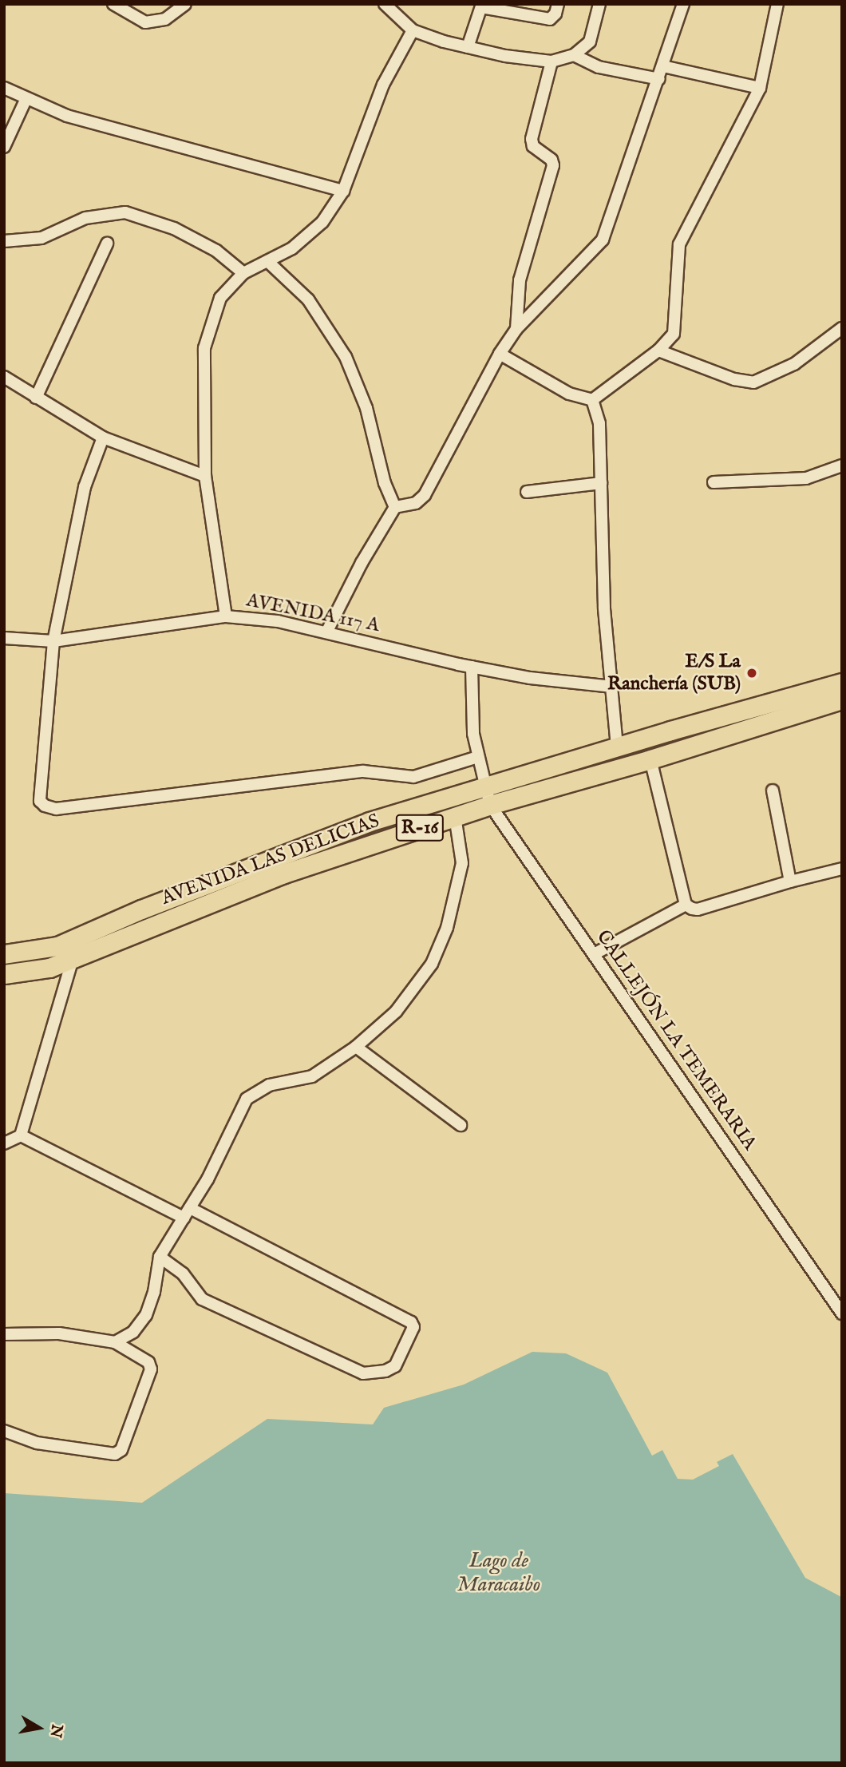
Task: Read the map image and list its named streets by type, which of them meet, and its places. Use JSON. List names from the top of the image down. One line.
{"streets":{"main road":["R-16","AVENIDA LAS DELICIAS"],"street":["AVENIDA 117 A","CALLEJÓN LA TEMERARIA"]},"crossings":[["AVENIDA 117 A","CALLEJÓN LA TEMERARIA"],["AVENIDA LAS DELICIAS","CALLEJÓN LA TEMERARIA"]],"water":["Lago de Maracaibo"],"places":["E/S La Ranchería (SUB)"],"north":"right"}
